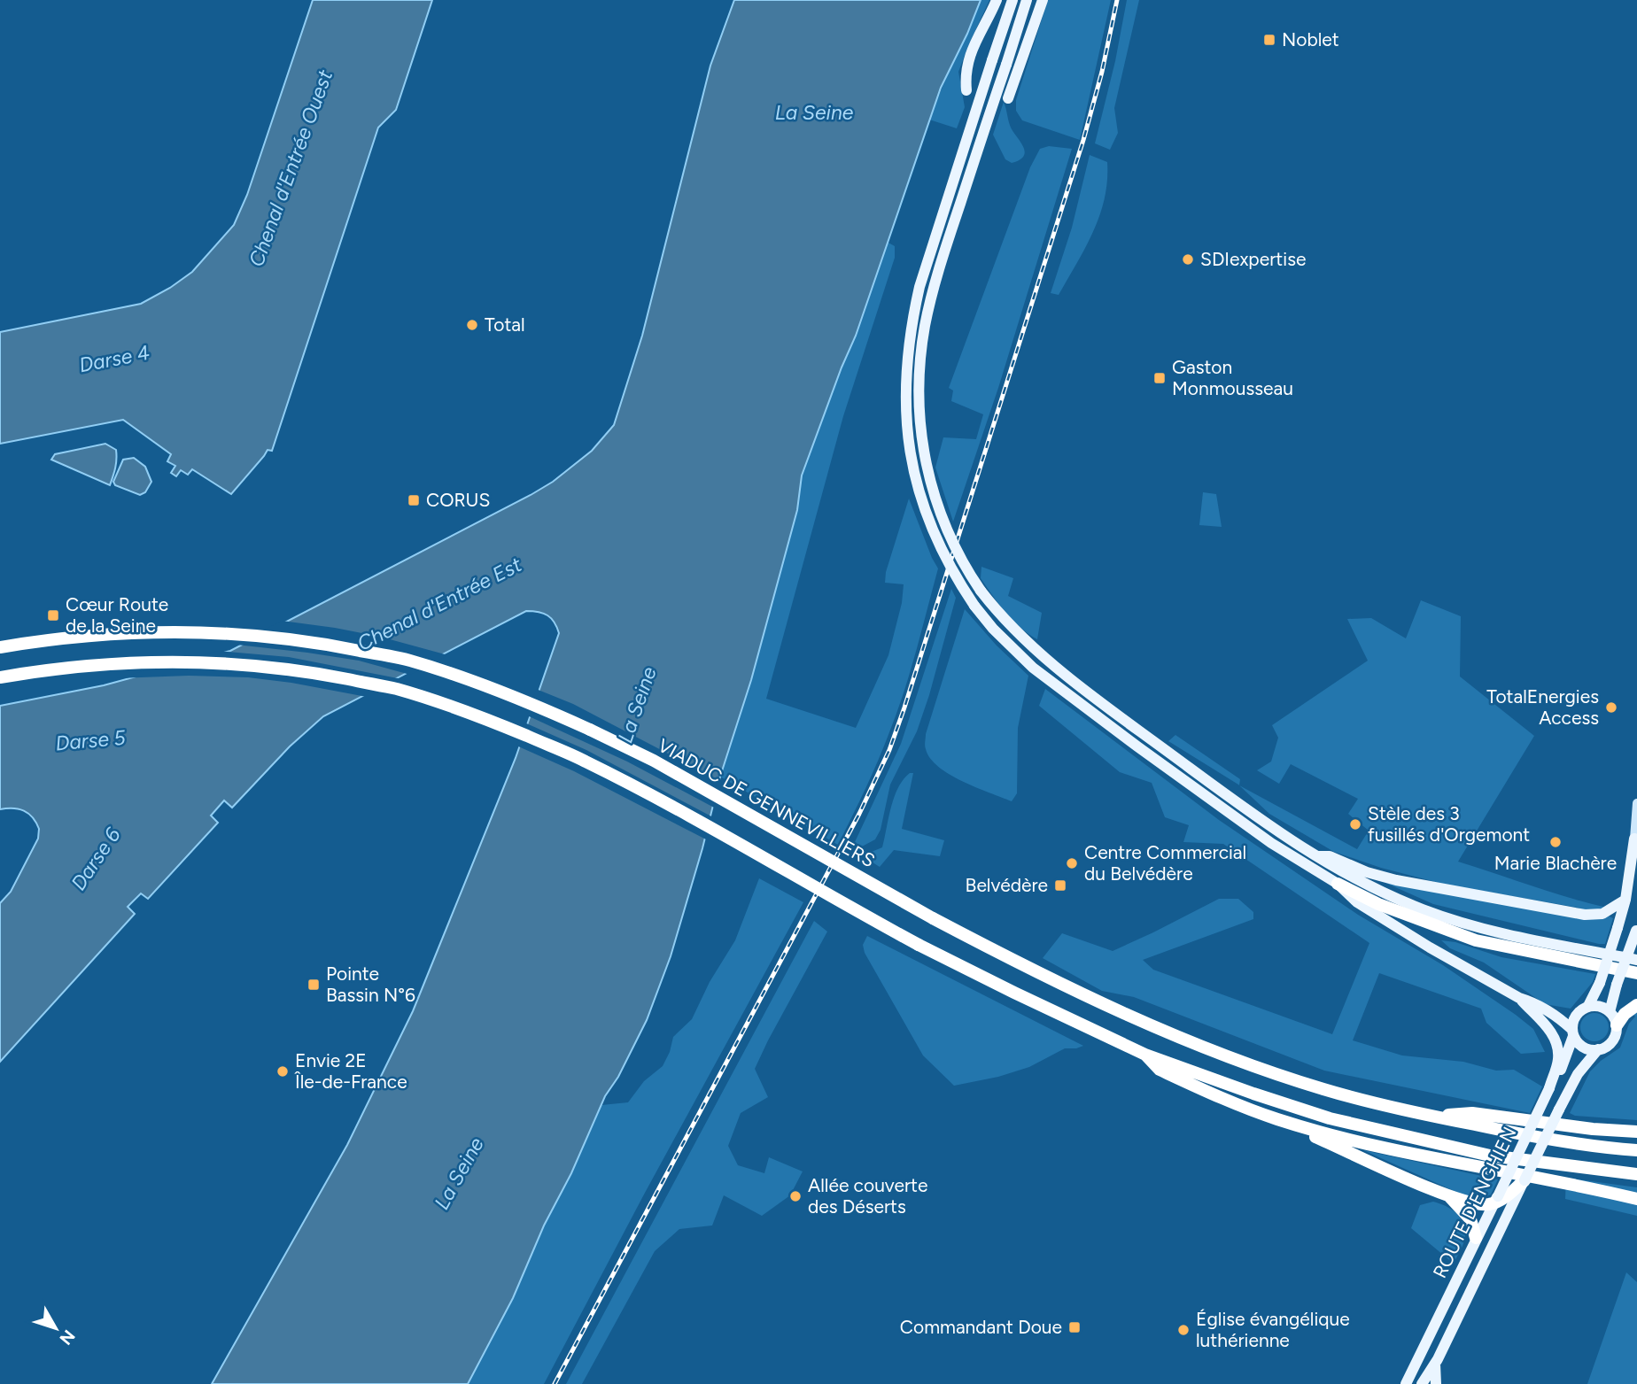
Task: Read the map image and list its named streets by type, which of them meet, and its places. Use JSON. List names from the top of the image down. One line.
{"streets":{"highway":["VIADUC DE GENNEVILLIERS"],"main road":["ROUTE D'ENGHIEN"]},"water":["La Seine","Chenal d'Entrée Ouest","Darse 4","Chenal d'Entrée Est","Darse 5","Darse 6"],"places":{"transit":["Noblet","Gaston Monmousseau","CORUS","Cœur Route de la Seine","Belvédère","Pointe Bassin N°6","Commandant Doue"],"other":["SDIexpertise","Total","TotalEnergies Access","Stèle des 3 fusillés d'Orgemont","Marie Blachère","Centre Commercial du Belvédère","Envie 2E Île-de-France","Allée couverte des Déserts","Église évangélique luthérienne"]},"north":"bottom right"}
